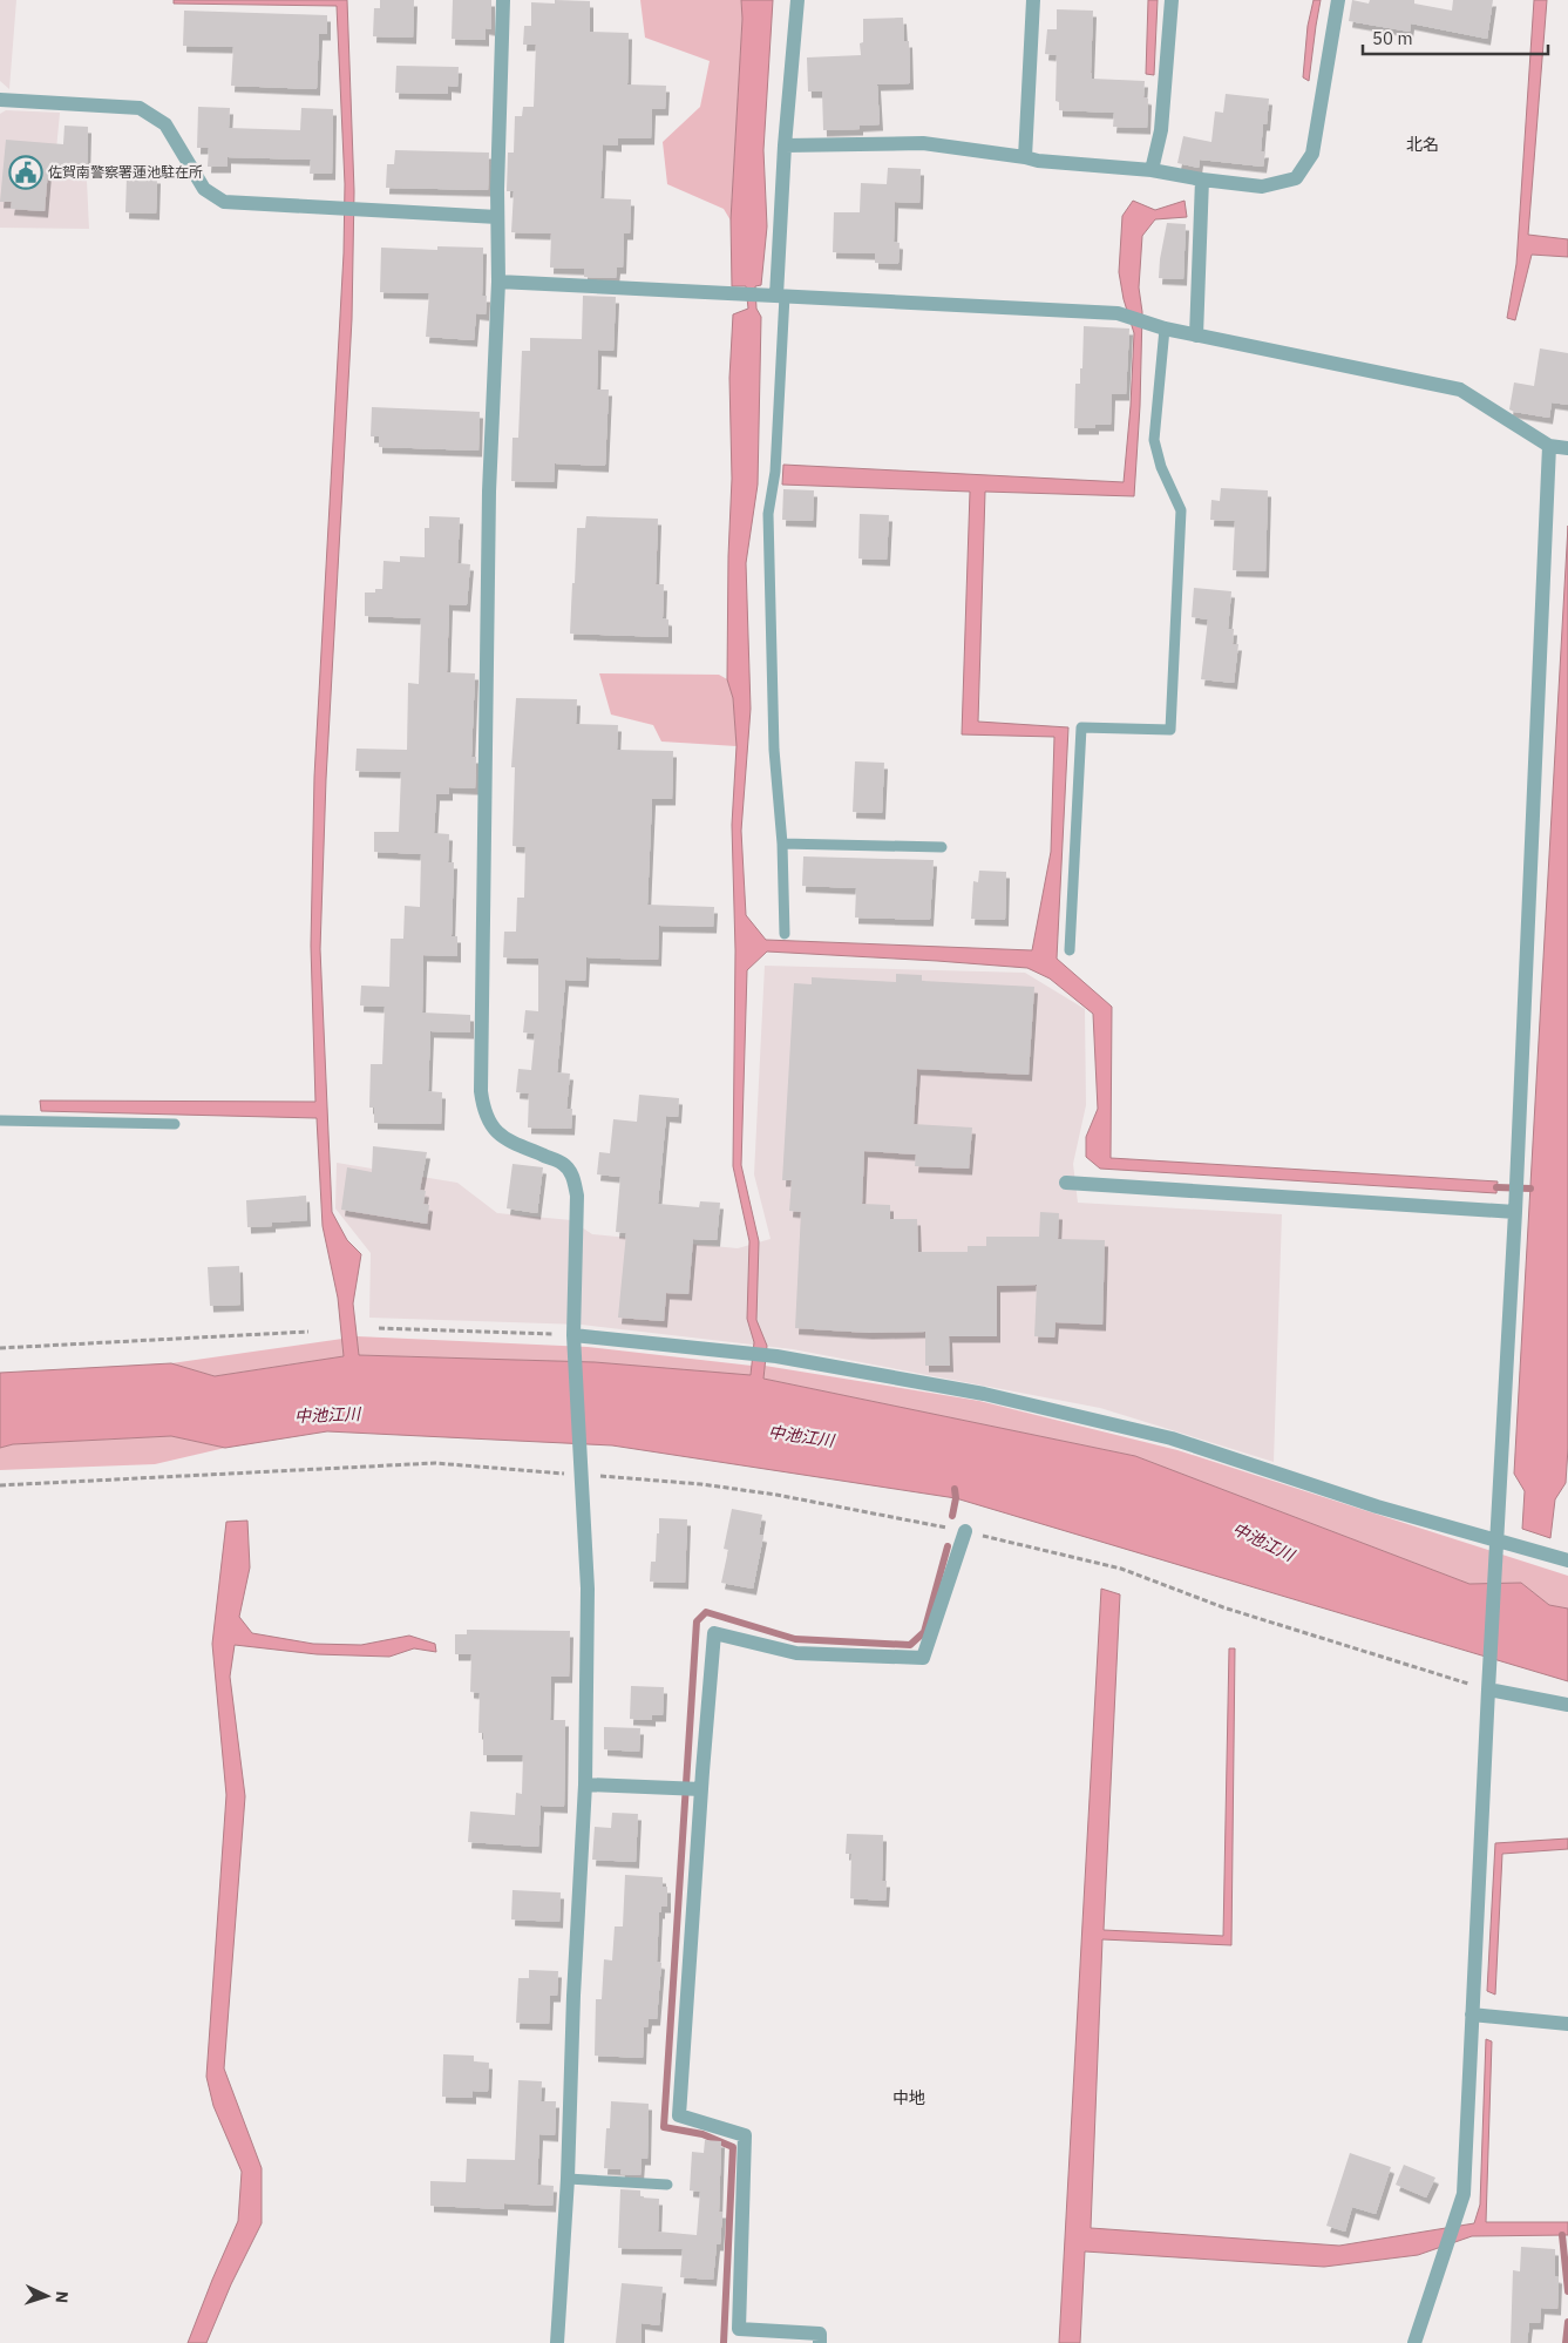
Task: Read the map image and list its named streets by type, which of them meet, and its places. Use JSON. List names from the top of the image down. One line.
{"districts":["北名","中地"],"water":["中池江川"],"places":{"public building":["佐賀南警察署蓮池駐在所"]},"scale_bar":"50 m","north":"right"}
